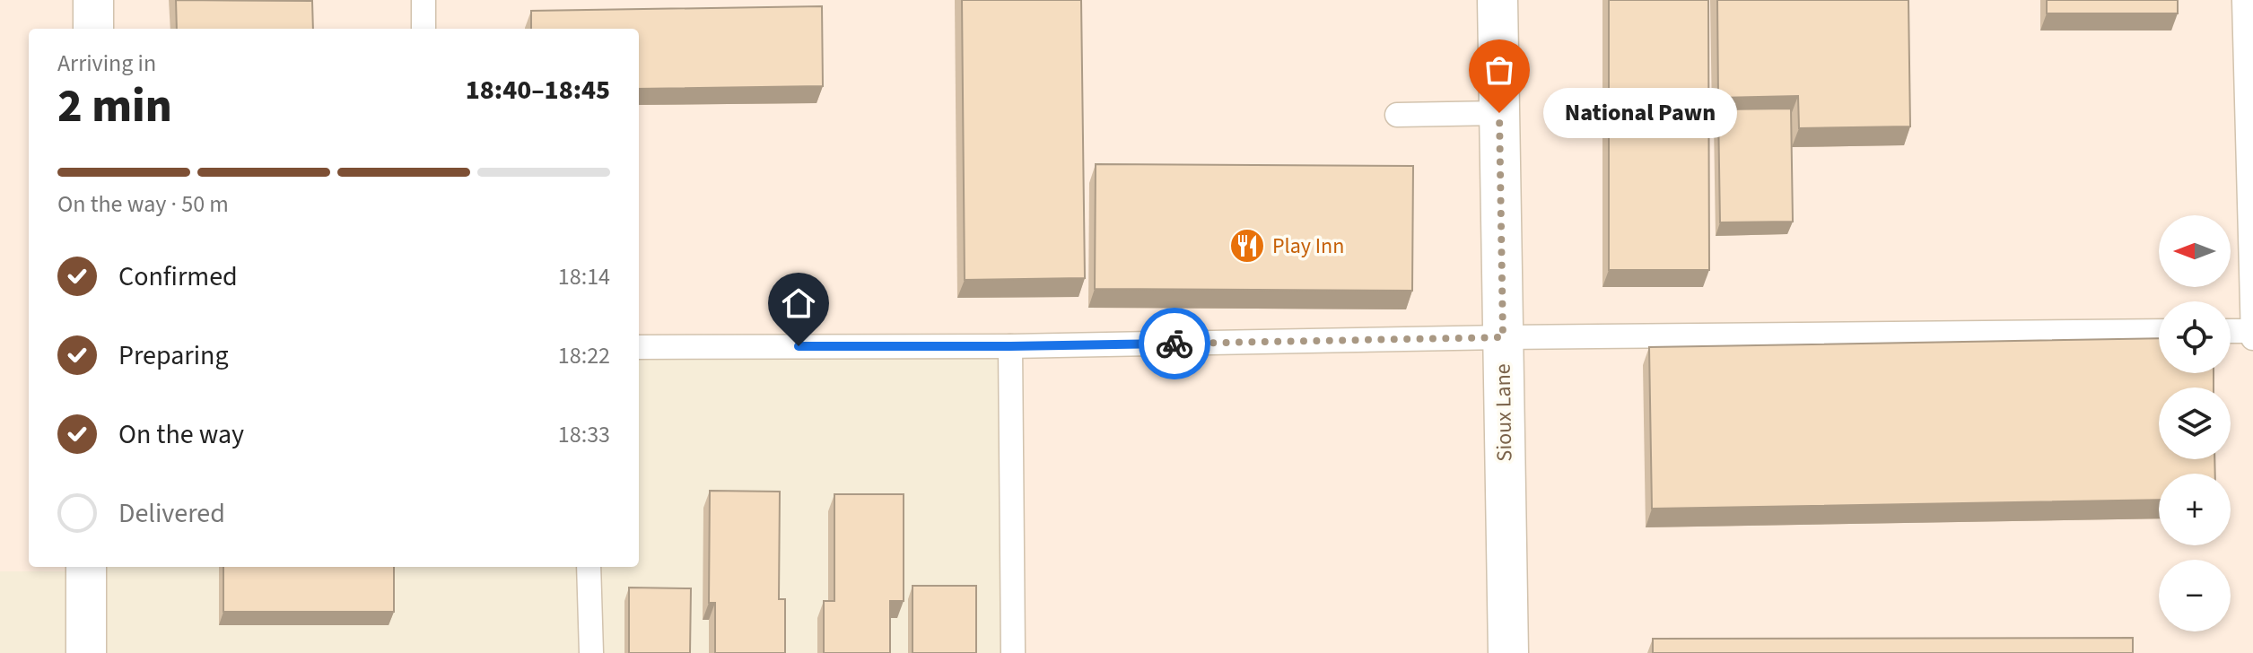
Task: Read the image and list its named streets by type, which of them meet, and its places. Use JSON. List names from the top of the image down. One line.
{"streets":{"street":["Sioux Lane"]},"places":{"other":["National Pawn"],"restaurant":["Play Inn"]},"north":"left","page":{"heading":["2 min","Arriving in","18:40–18:45"],"bubble":"National Pawn","bar":"On the way · 50 m","map_buttons":["+","−"],"list":[["Confirmed","18:14"],["Preparing","18:22"],["On the way","18:33"],"Delivered"]}}
